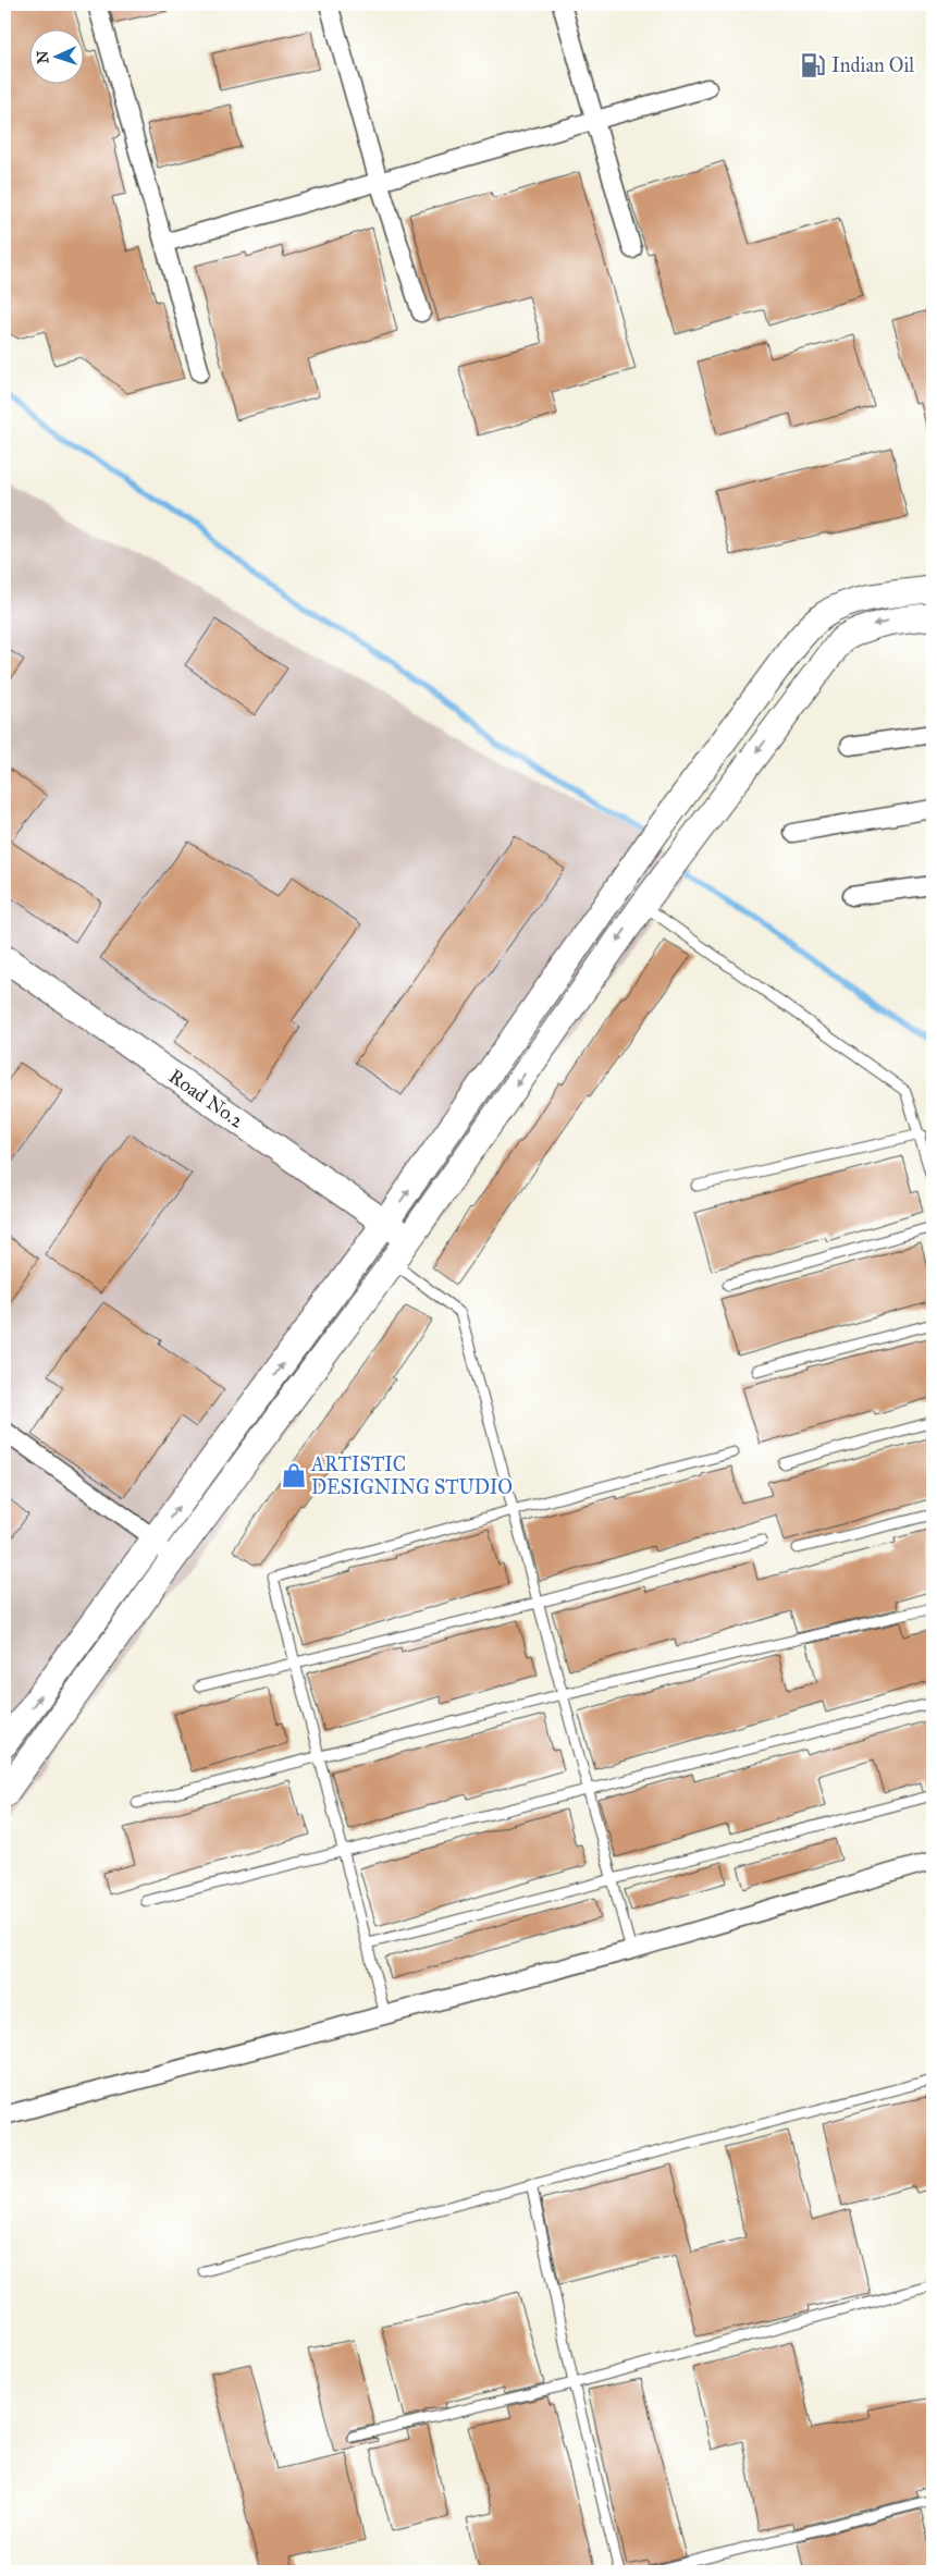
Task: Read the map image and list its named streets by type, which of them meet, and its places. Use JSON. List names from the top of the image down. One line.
{"streets":{"main road":["Road No.2"]},"places":{"fuel station":["Indian Oil"],"shop":["ARTISTIC DESIGNING STUDIO"]},"north":"left"}
